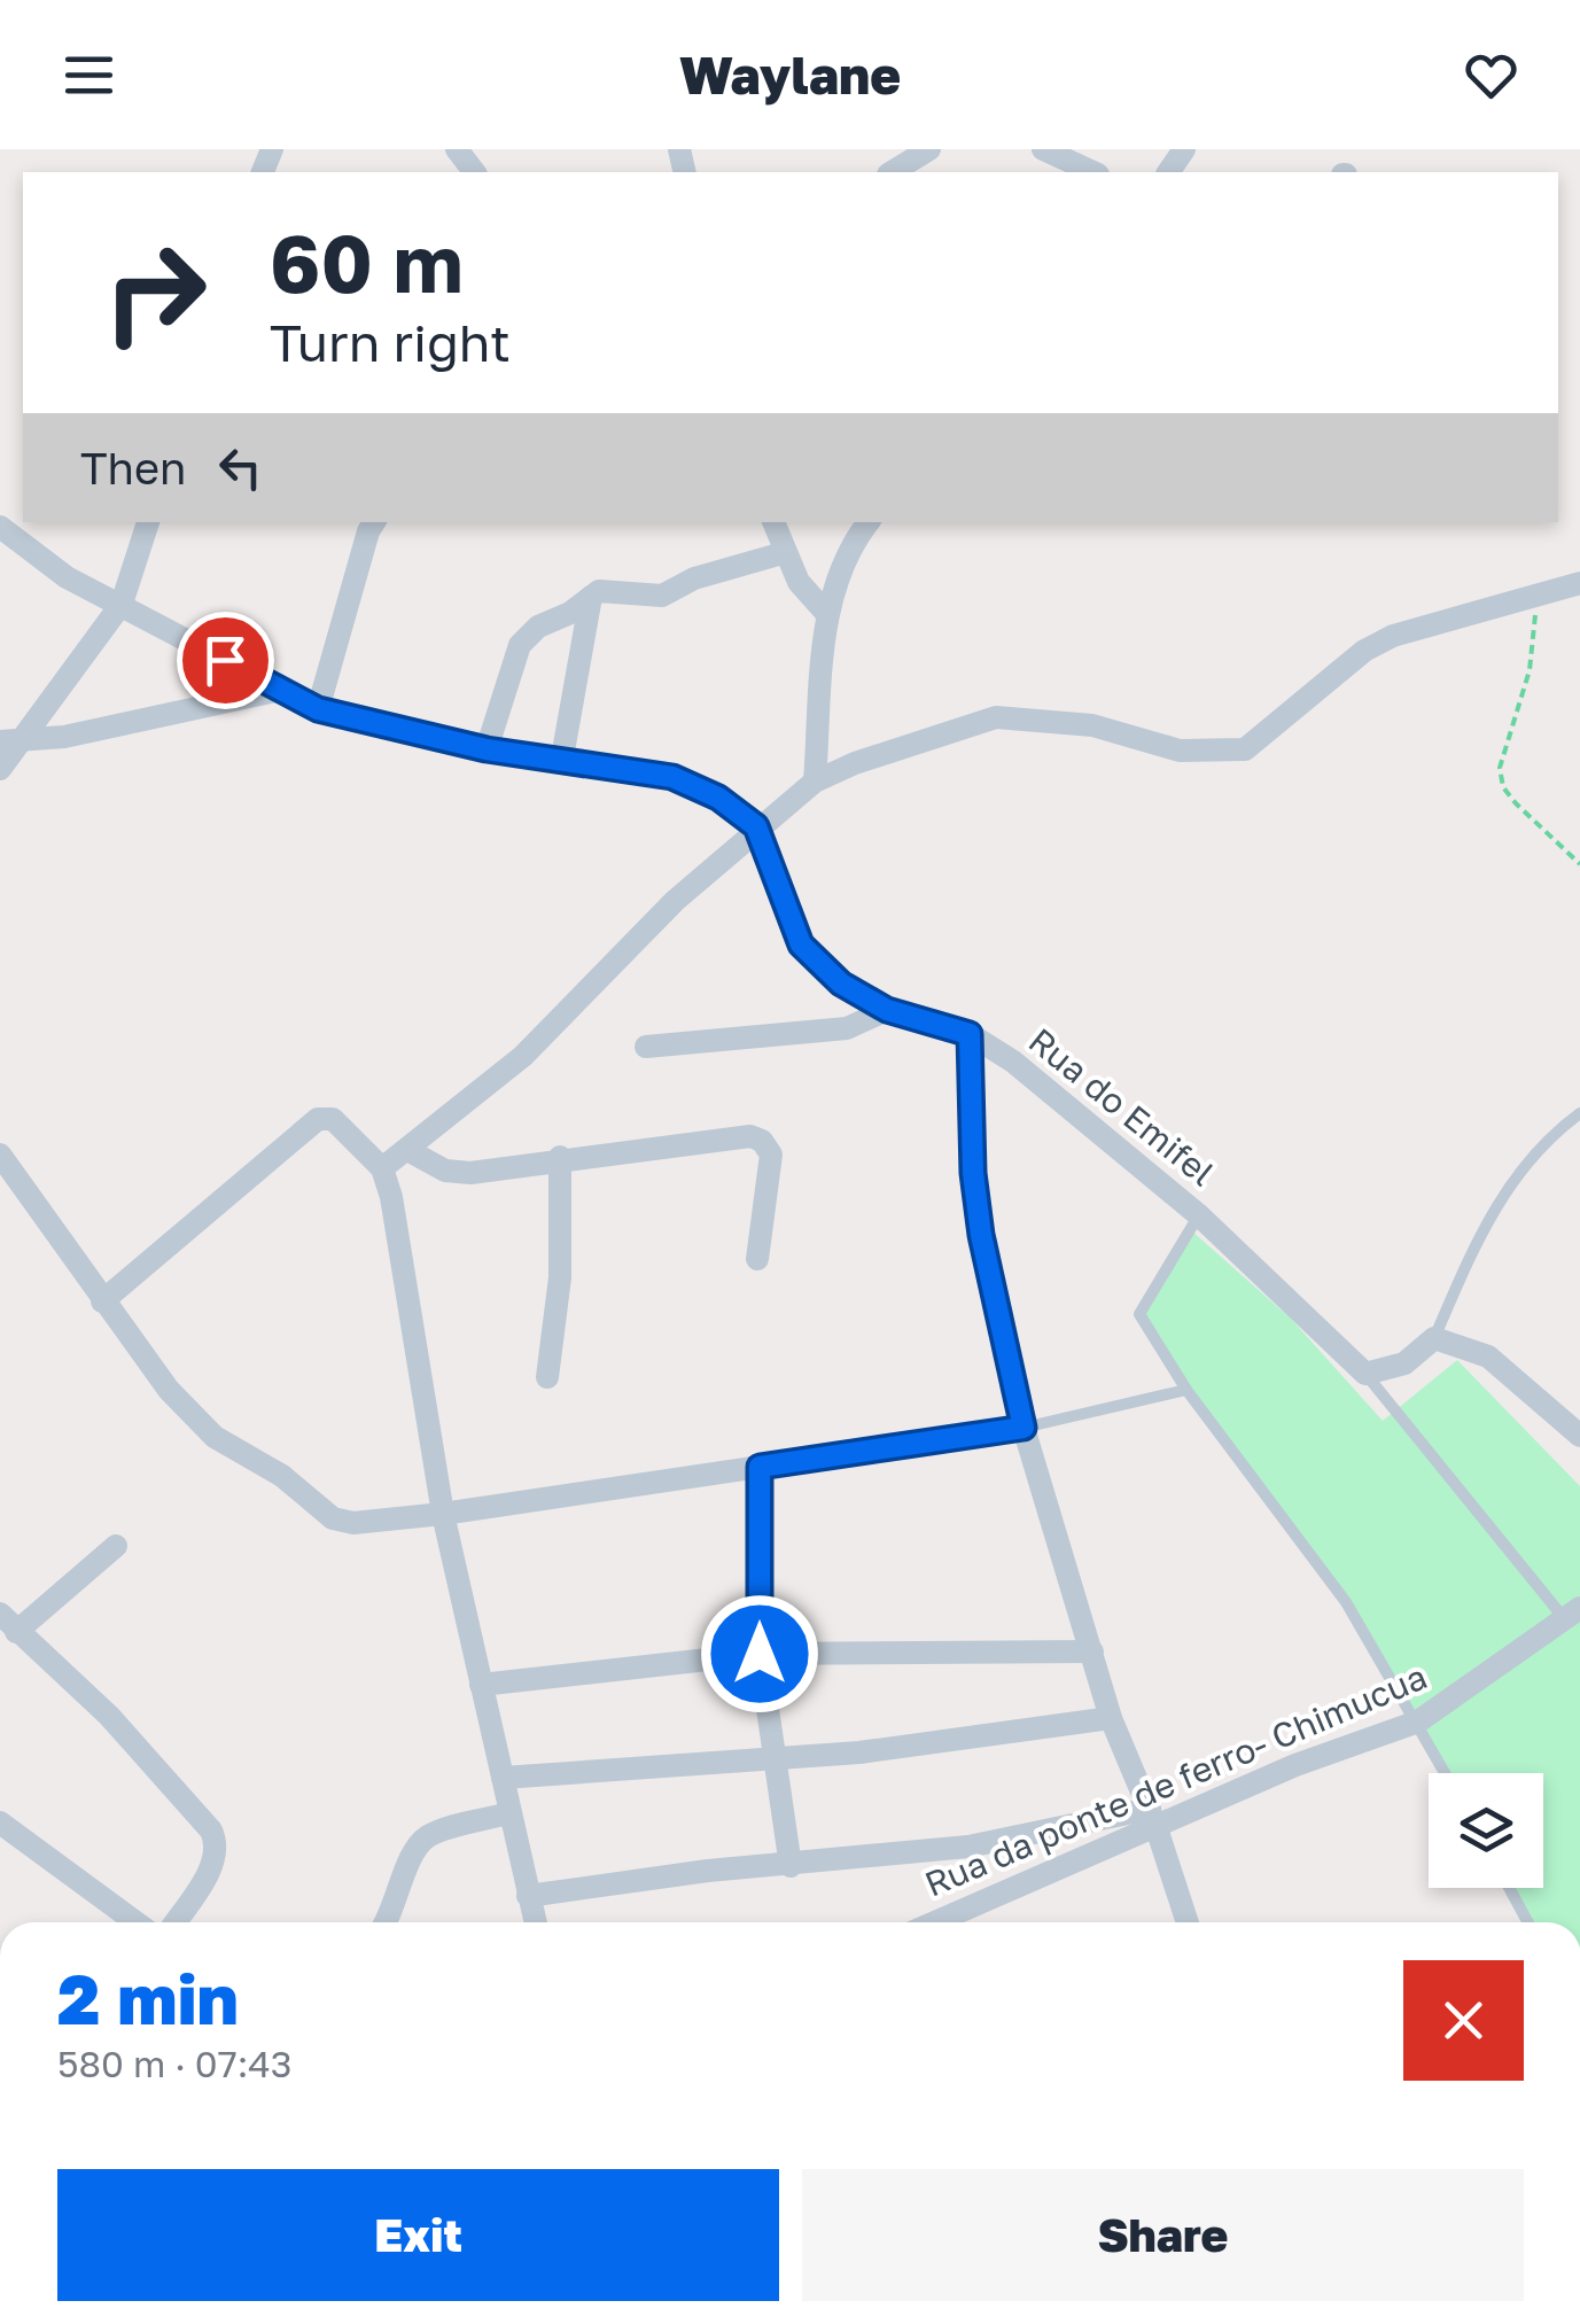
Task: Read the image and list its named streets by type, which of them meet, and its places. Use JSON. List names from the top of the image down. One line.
{"streets":{"street":["Rua do Emifel","Rua da ponte de ferro- Chimucua"]},"page":{"header":"Waylane","turn":["60 m","Turn right"],"then":"Then","heading":["2 min","580 m · 07:43"],"buttons":["Exit","Share"]}}
